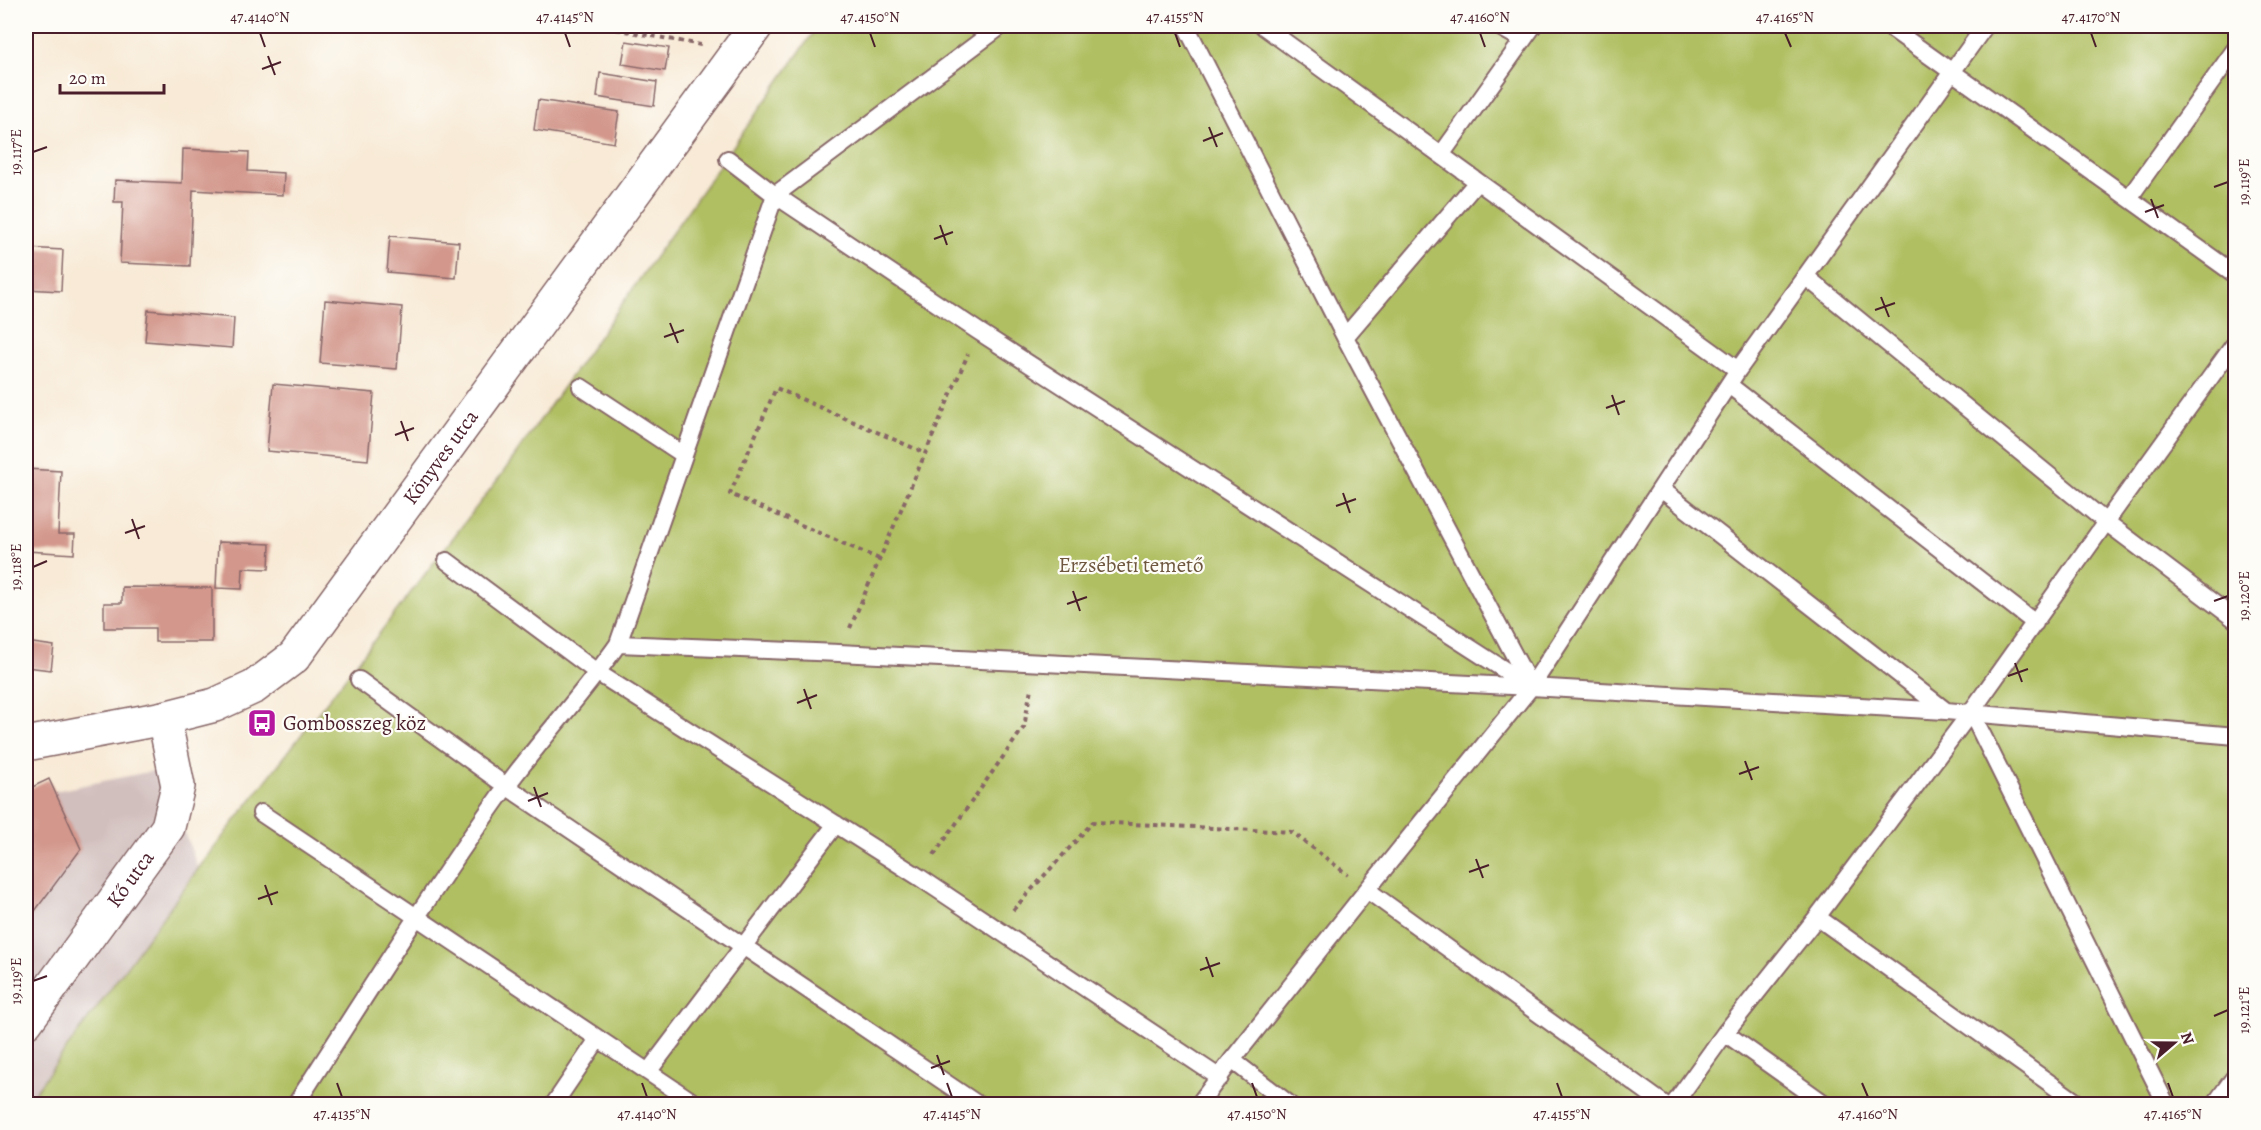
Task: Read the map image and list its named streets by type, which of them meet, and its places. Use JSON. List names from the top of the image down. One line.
{"streets":{"street":["Könyves utca","Kő utca"]},"crossings":[["Könyves utca","Kő utca"]],"parks":["Erzsébeti temető"],"places":{"bus stop":["Gombosszeg köz"]},"scale_bar":"20 m","north":"right","coordinates":["47.4140°N","47.4145°N","47.4150°N","47.4155°N","47.4160°N","47.4165°N","47.4170°N","19.117°E","19.119°E","19.118°E","19.120°E","19.121°E","47.4135°N"]}
